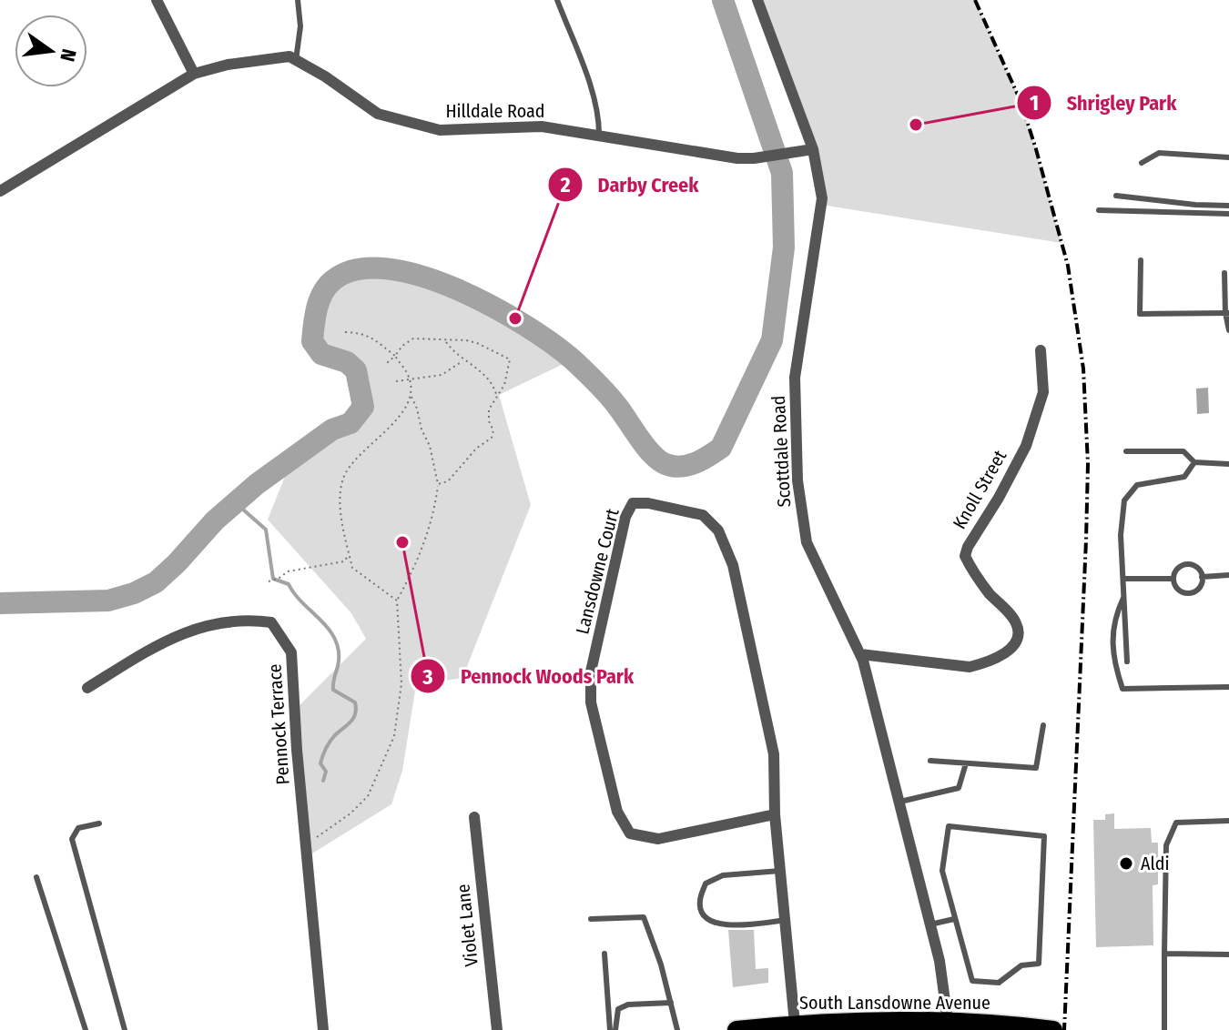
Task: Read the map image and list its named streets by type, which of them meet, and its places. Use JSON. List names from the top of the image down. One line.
{"streets":{"main road":["South Lansdowne Avenue"],"street":["Hilldale Road","Scottdale Road","Knoll Street","Lansdowne Court","Pennock Terrace","Violet Lane"]},"crossings":[["Hilldale Road","Scottdale Road"],["Scottdale Road","Knoll Street"],["Scottdale Road","South Lansdowne Avenue"],["Lansdowne Court","South Lansdowne Avenue"]],"places":["Shrigley Park","Darby Creek","Pennock Woods Park","Aldi"],"north":"right"}
